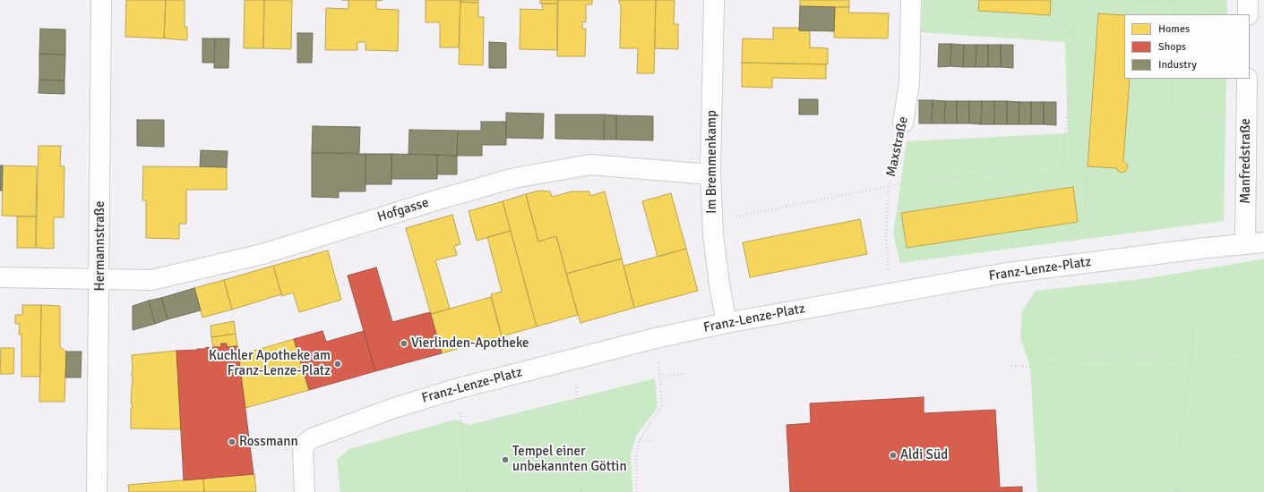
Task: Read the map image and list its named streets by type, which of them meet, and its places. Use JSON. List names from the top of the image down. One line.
{"streets":{"street":["Maxstraße","Manfredstraße","Im Bremmenkamp","Hofgasse","Hermannstraße","Franz-Lenze-Platz"]},"crossings":[["Maxstraße","Franz-Lenze-Platz"],["Manfredstraße","Franz-Lenze-Platz"],["Im Bremmenkamp","Hofgasse"],["Im Bremmenkamp","Franz-Lenze-Platz"],["Hofgasse","Hermannstraße"]],"places":["Vierlinden-Apotheke","Kuchler Apotheke am Franz-Lenze-Platz","Rossmann","Aldi Süd","Tempel einer unbekannten Göttin"],"legend":["Homes","Shops","Industry"]}
